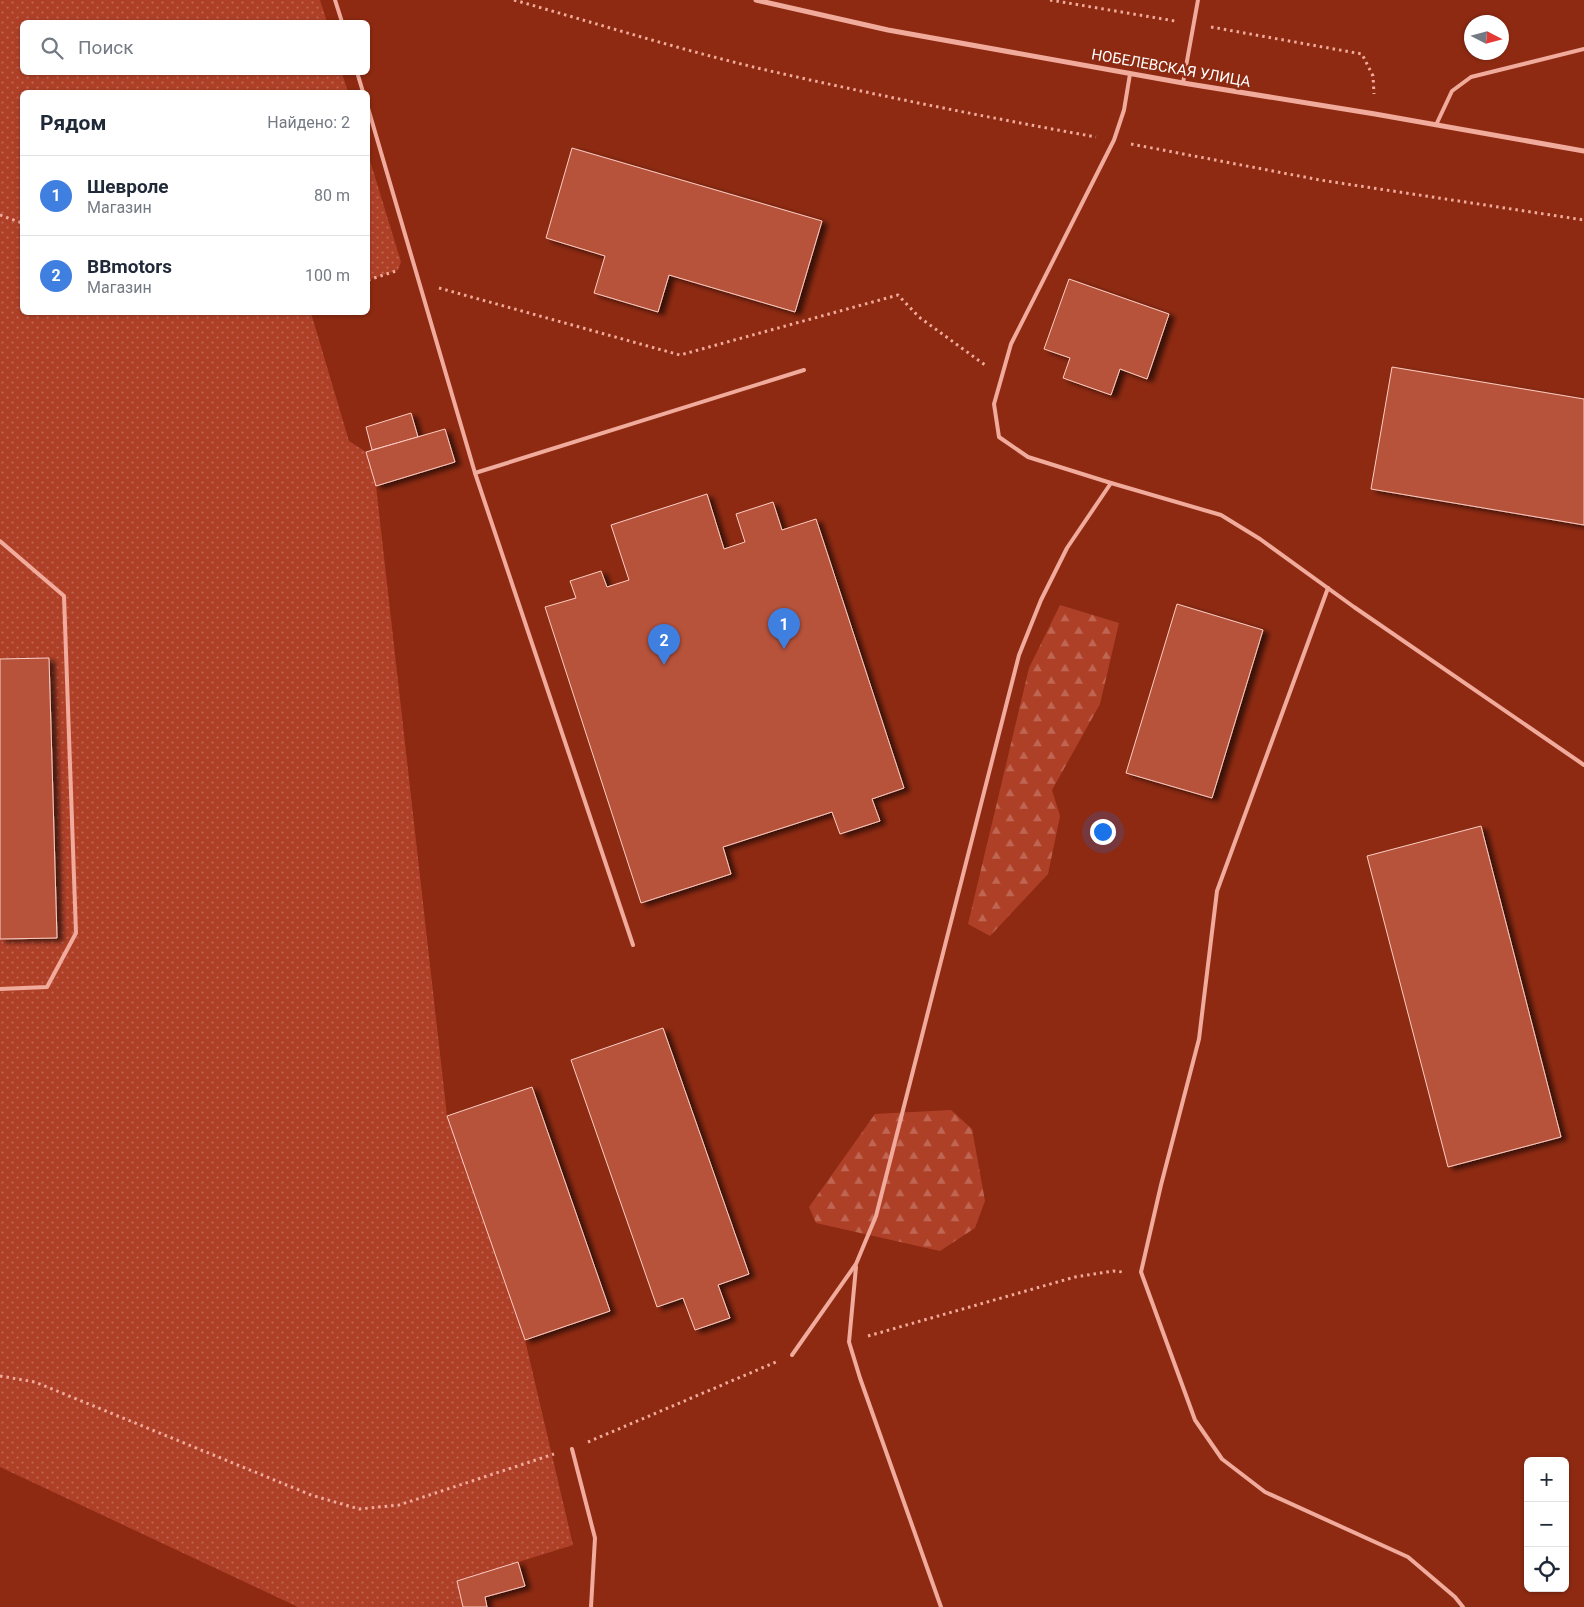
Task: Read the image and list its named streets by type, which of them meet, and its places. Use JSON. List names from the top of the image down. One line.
{"streets":{"street":["НОБЕЛЕВСКАЯ УЛИЦА"]},"north":"right","page":{"search":"Поиск","heading":["Рядом","Найдено: 2"],"list":[{"mark":"1","name":"Шевроле","note":"Магазин","value":"80 m"},{"mark":"2","name":"BBmotors","note":"Магазин","value":"100 m"}],"pins":["1","2"],"map_buttons":["+","−"]}}
